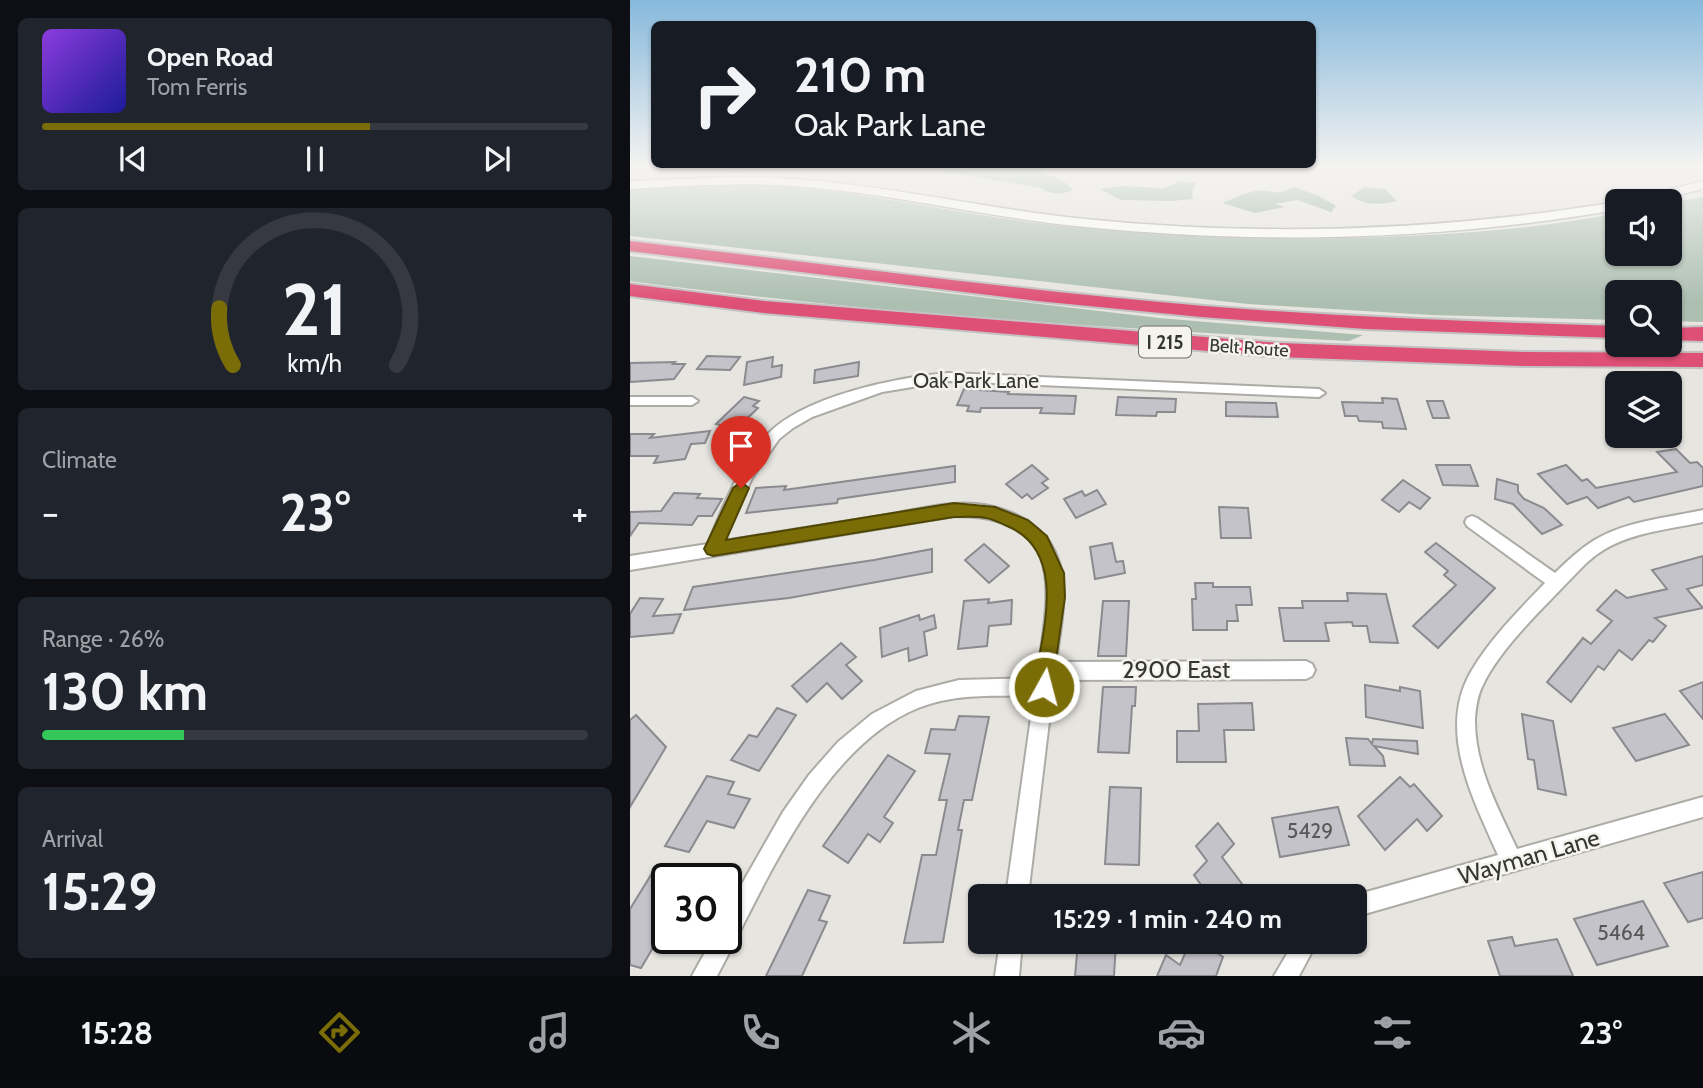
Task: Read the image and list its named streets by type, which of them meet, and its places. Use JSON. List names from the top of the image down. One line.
{"streets":{"highway":["I 215","Belt Route"],"street":["Oak Park Lane","2900 East","Wayman Lane"]},"house_numbers":["5429","5464"],"page":{"turn":["210 m","Oak Park Lane"],"song":["Open Road","Tom Ferris"],"tile":["Climate",["Range · 26%","130 km"],["Arrival","15:29"]],"heat":["−","23°","+"],"limit":"30","trip":"15:29 · 1 min · 240 m","tabs":["15:28","23°"],"gauge":["21","km/h"]}}
